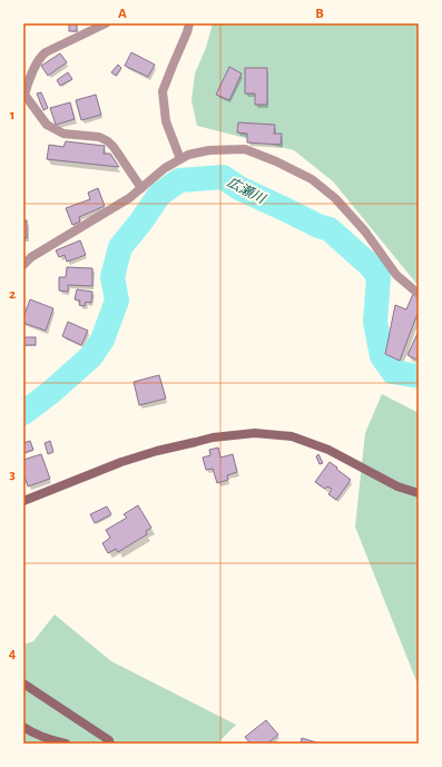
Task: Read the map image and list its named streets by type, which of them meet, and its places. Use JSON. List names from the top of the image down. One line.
{"water":["広瀬川"],"grid":{"columns":["A","B"],"rows":["1","2","3","4"]}}
